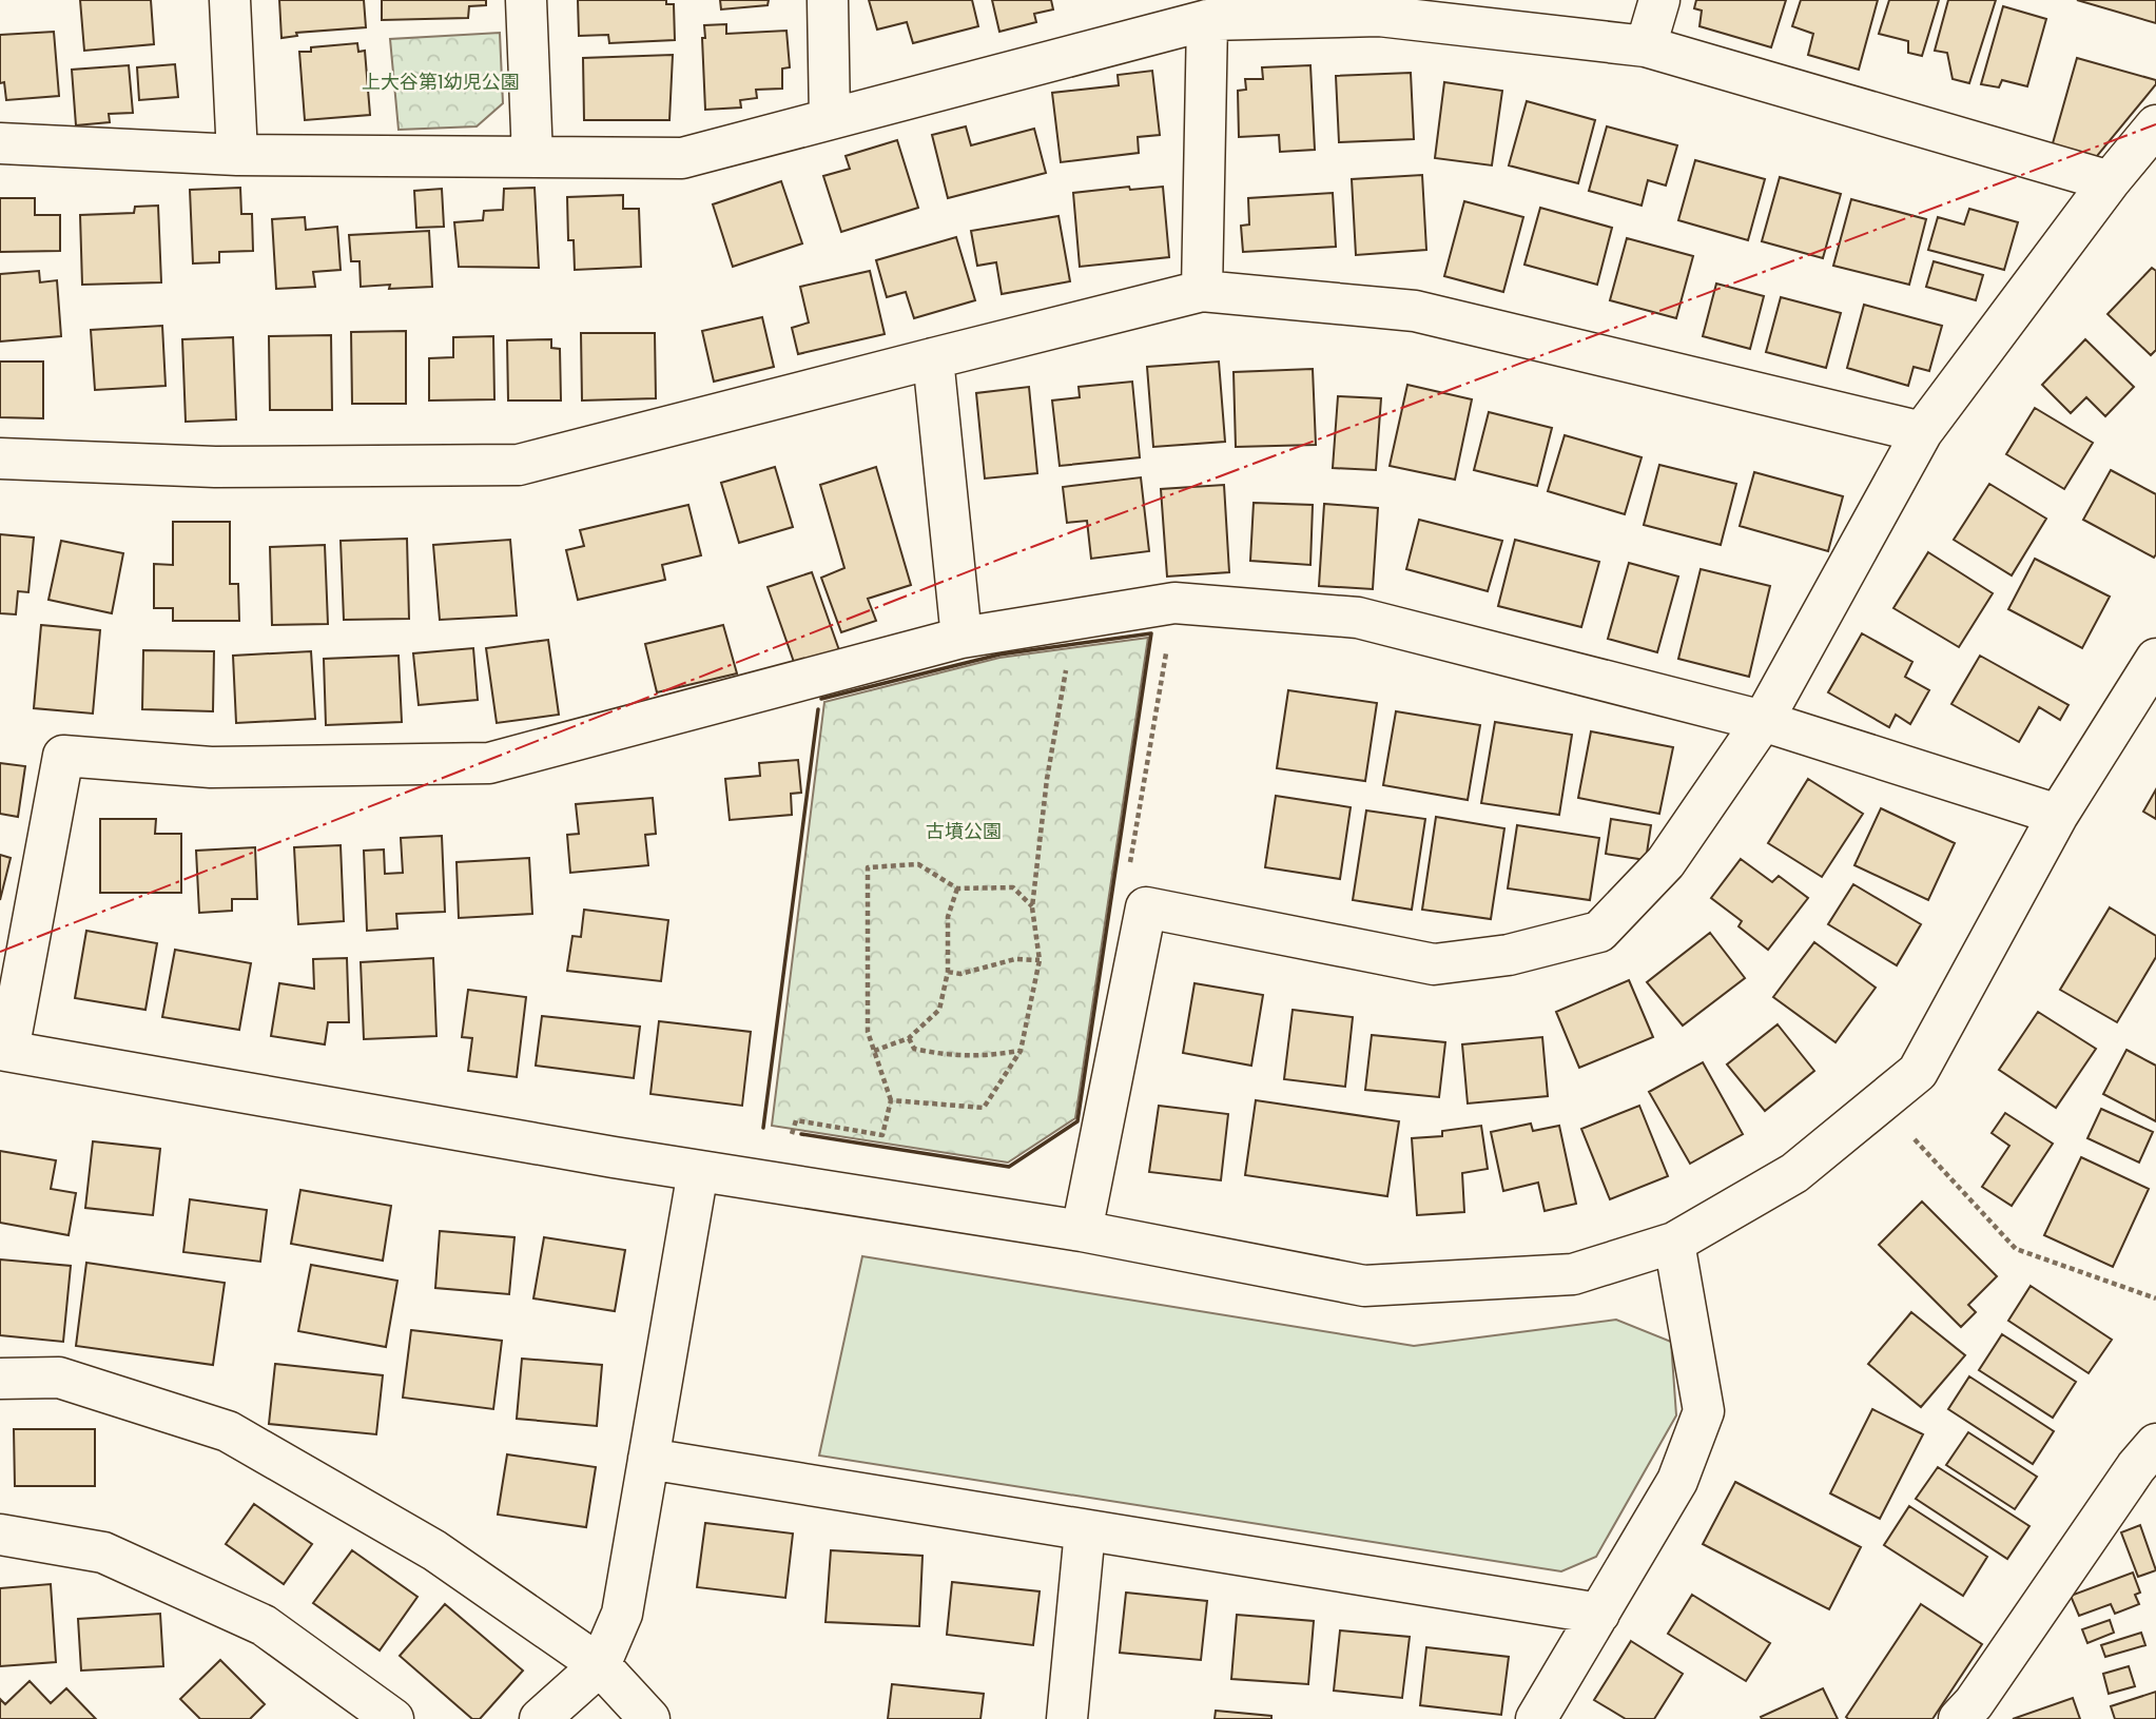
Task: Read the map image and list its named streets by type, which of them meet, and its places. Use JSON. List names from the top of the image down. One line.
{"parks":["上大谷第1幼児公園","古墳公園"]}
